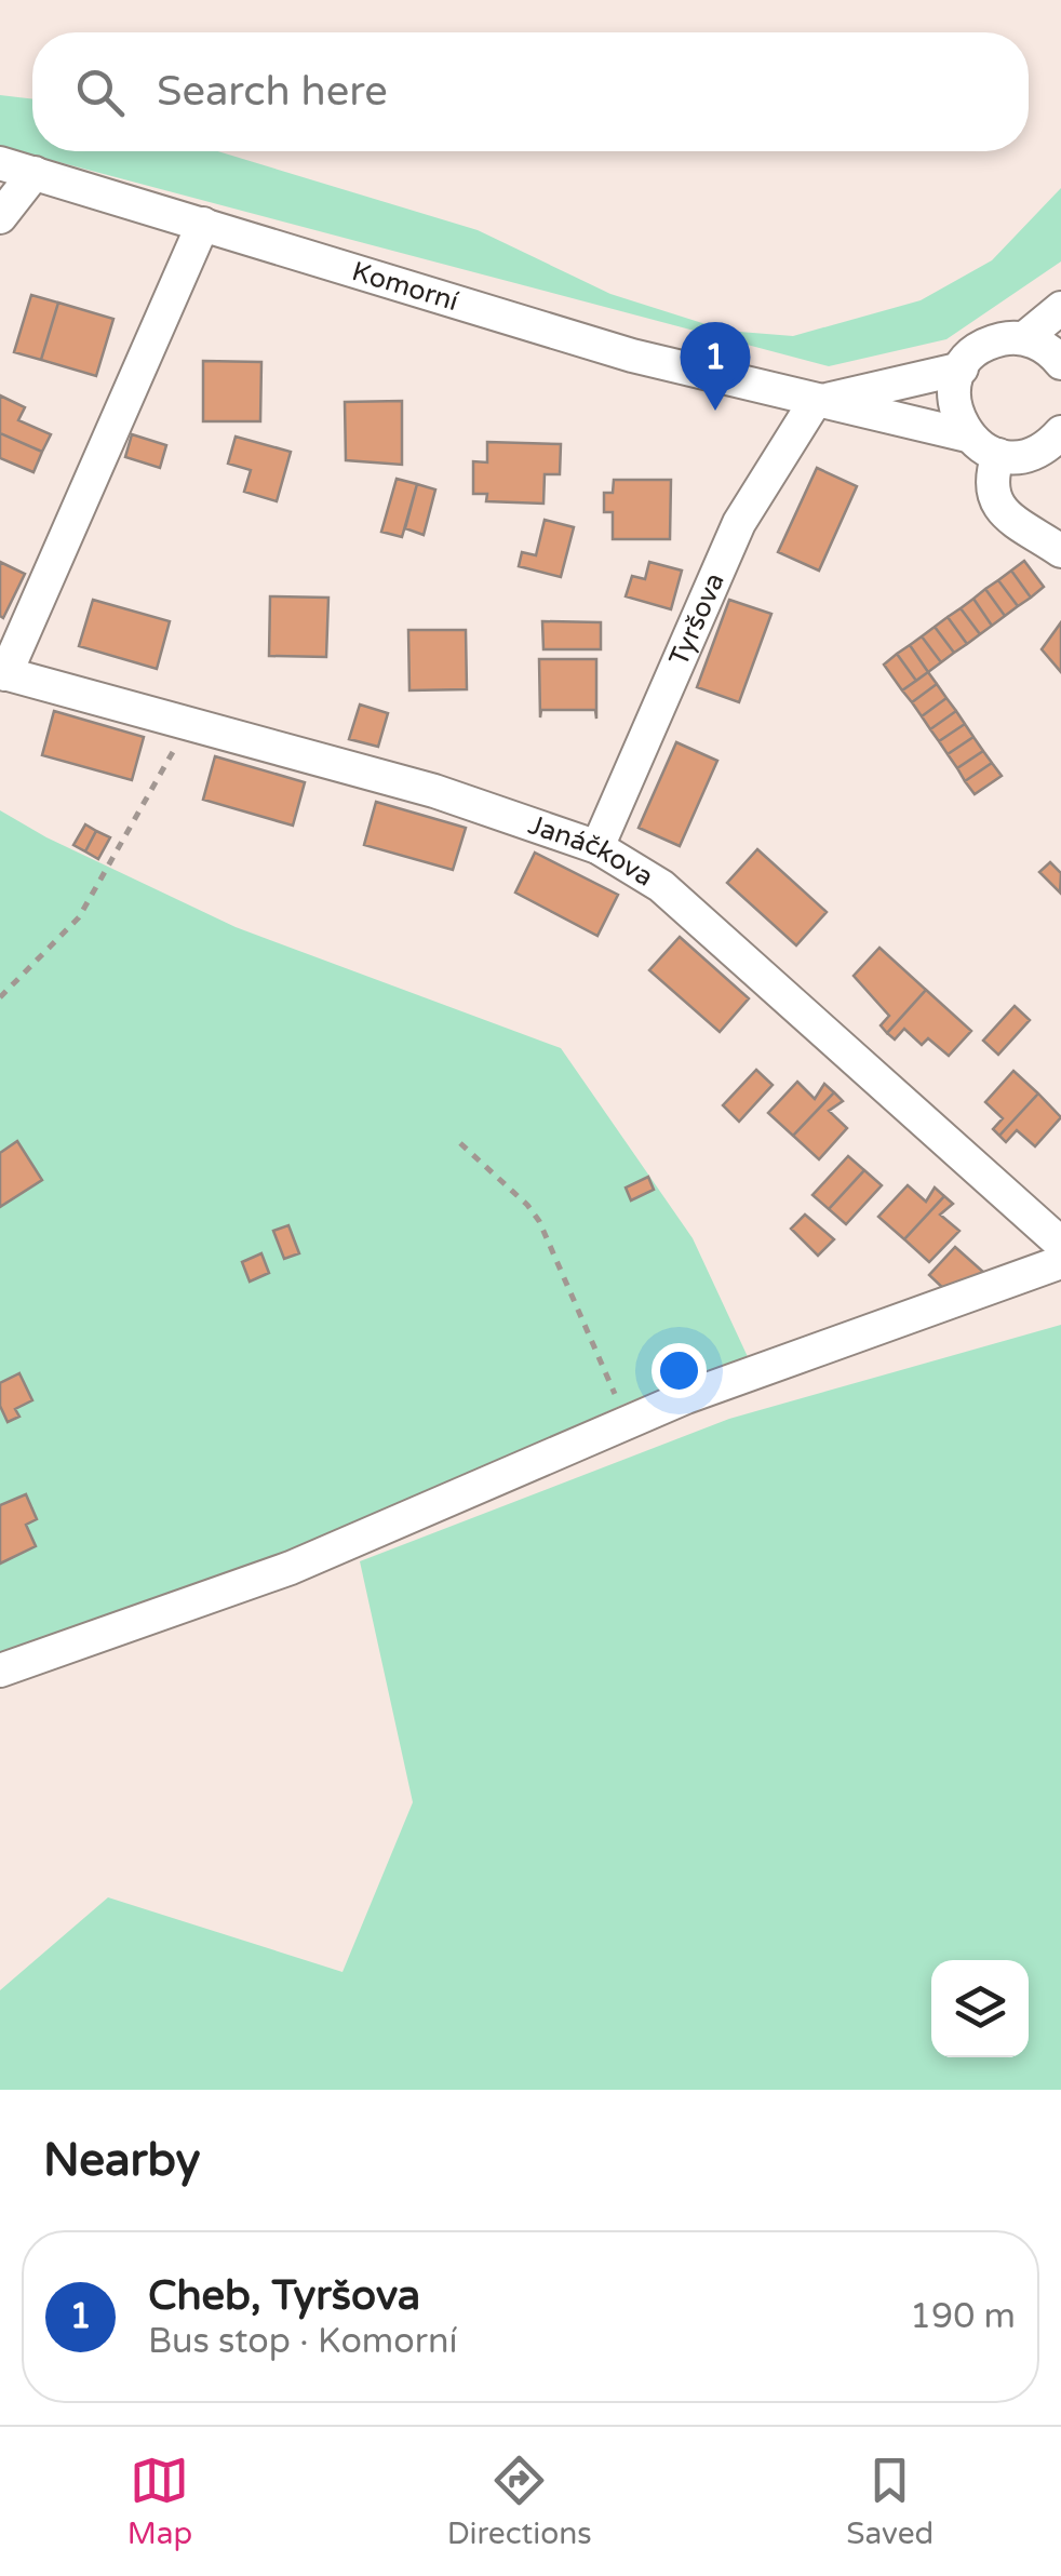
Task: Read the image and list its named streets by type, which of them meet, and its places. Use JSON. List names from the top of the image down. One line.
{"streets":{"street":["Komorní","Tyršova","Janáčkova"]},"crossings":[["Komorní","Tyršova"],["Komorní","Janáčkova"],["Tyršova","Janáčkova"]],"page":{"search":"Search here","pins":"1","heading":"Nearby","list":[{"mark":"1","name":"Cheb, Tyršova","note":"Bus stop · Komorní","value":"190 m"}],"nav":["Map","Directions","Saved"]}}
